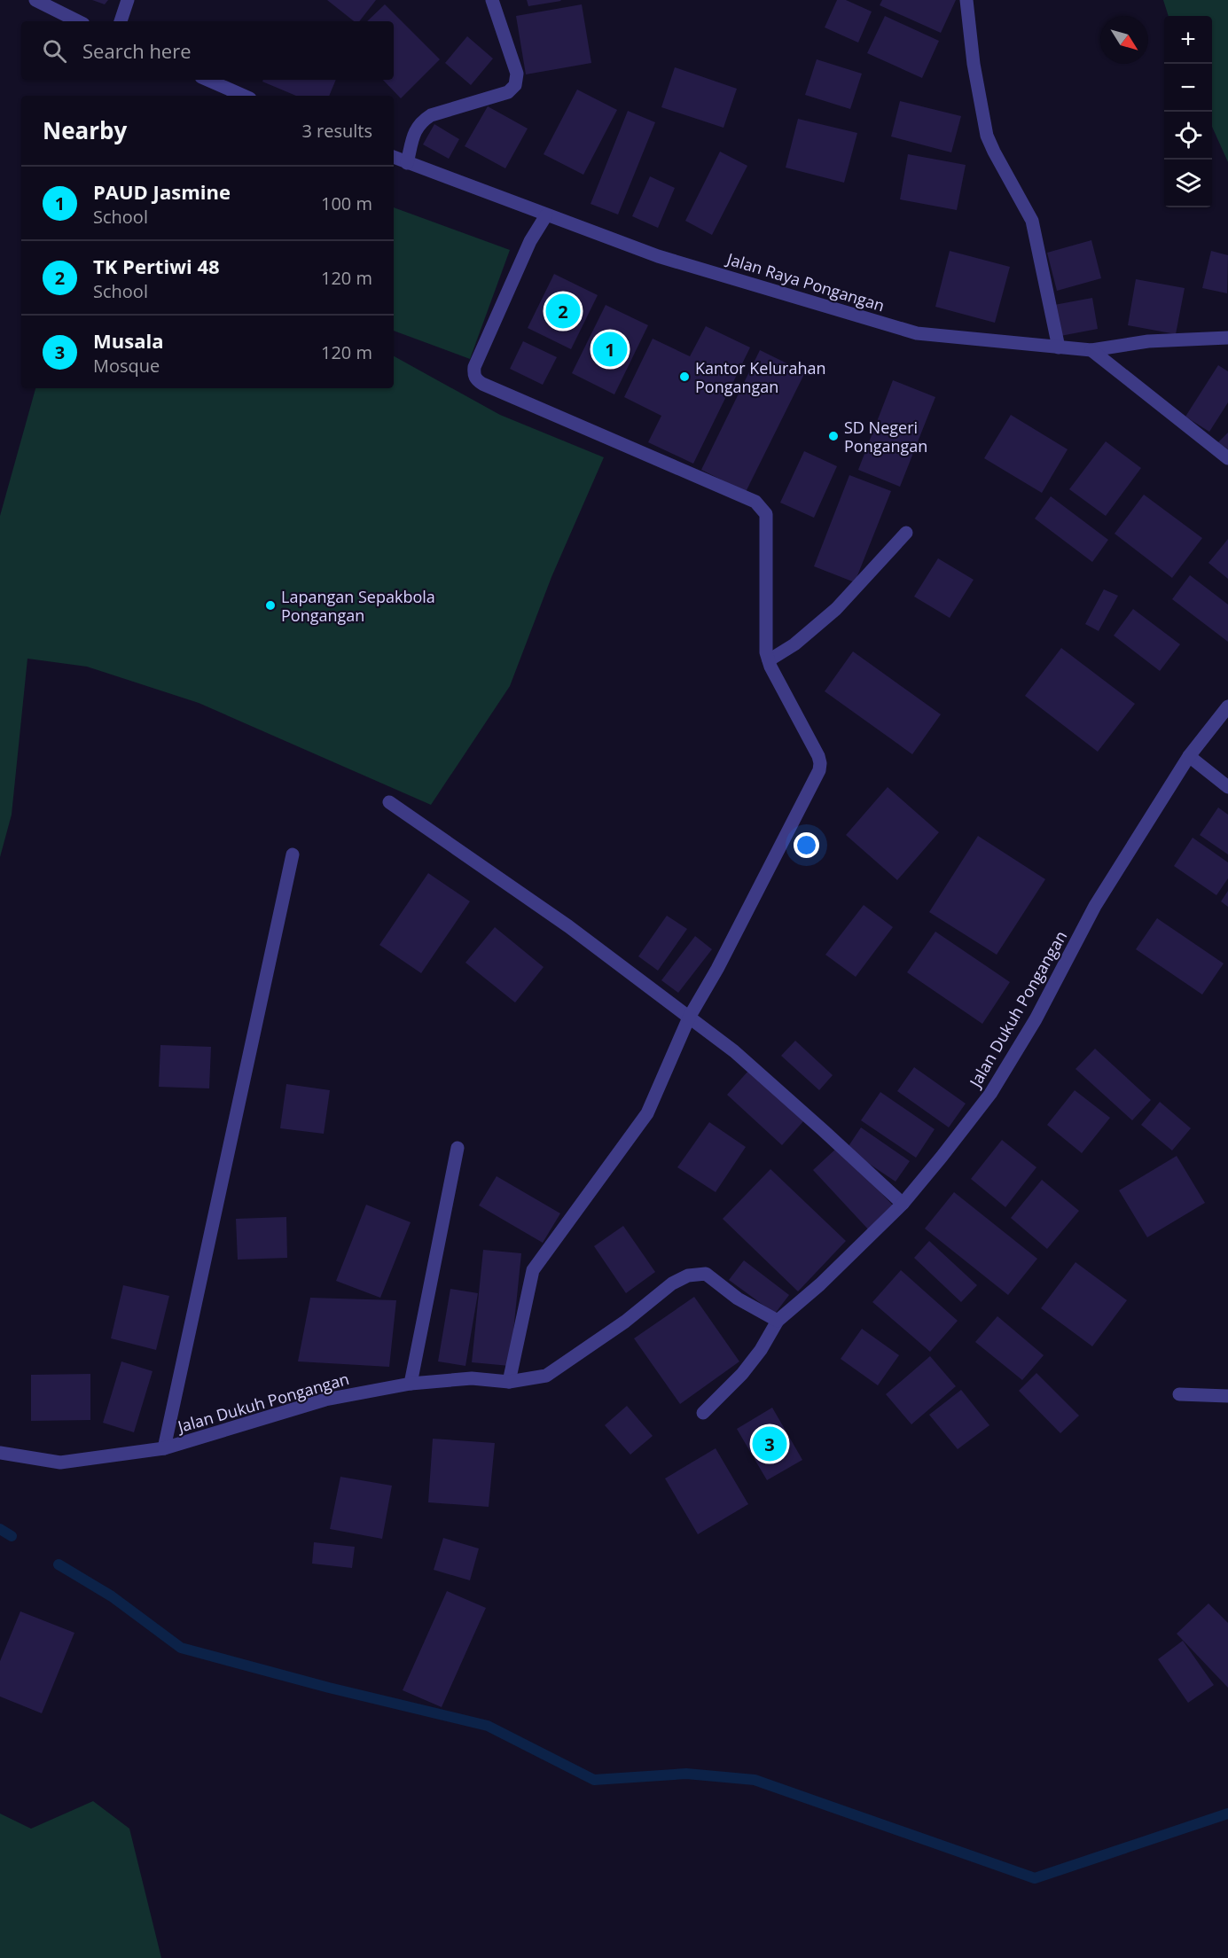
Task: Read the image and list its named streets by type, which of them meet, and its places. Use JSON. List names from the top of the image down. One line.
{"streets":{"street":["Jalan Raya Pongangan","Jalan Dukuh Pongangan"]},"places":["Kantor Kelurahan Pongangan","SD Negeri Pongangan","Lapangan Sepakbola Pongangan"],"north":"bottom right","page":{"map_buttons":["+","−"],"search":"Search here","heading":["Nearby","3 results"],"list":[{"mark":"1","name":"PAUD Jasmine","note":"School","value":"100 m"},{"mark":"2","name":"TK Pertiwi 48","note":"School","value":"120 m"},{"mark":"3","name":"Musala","note":"Mosque","value":"120 m"}],"pins":["2","1","3"]}}
